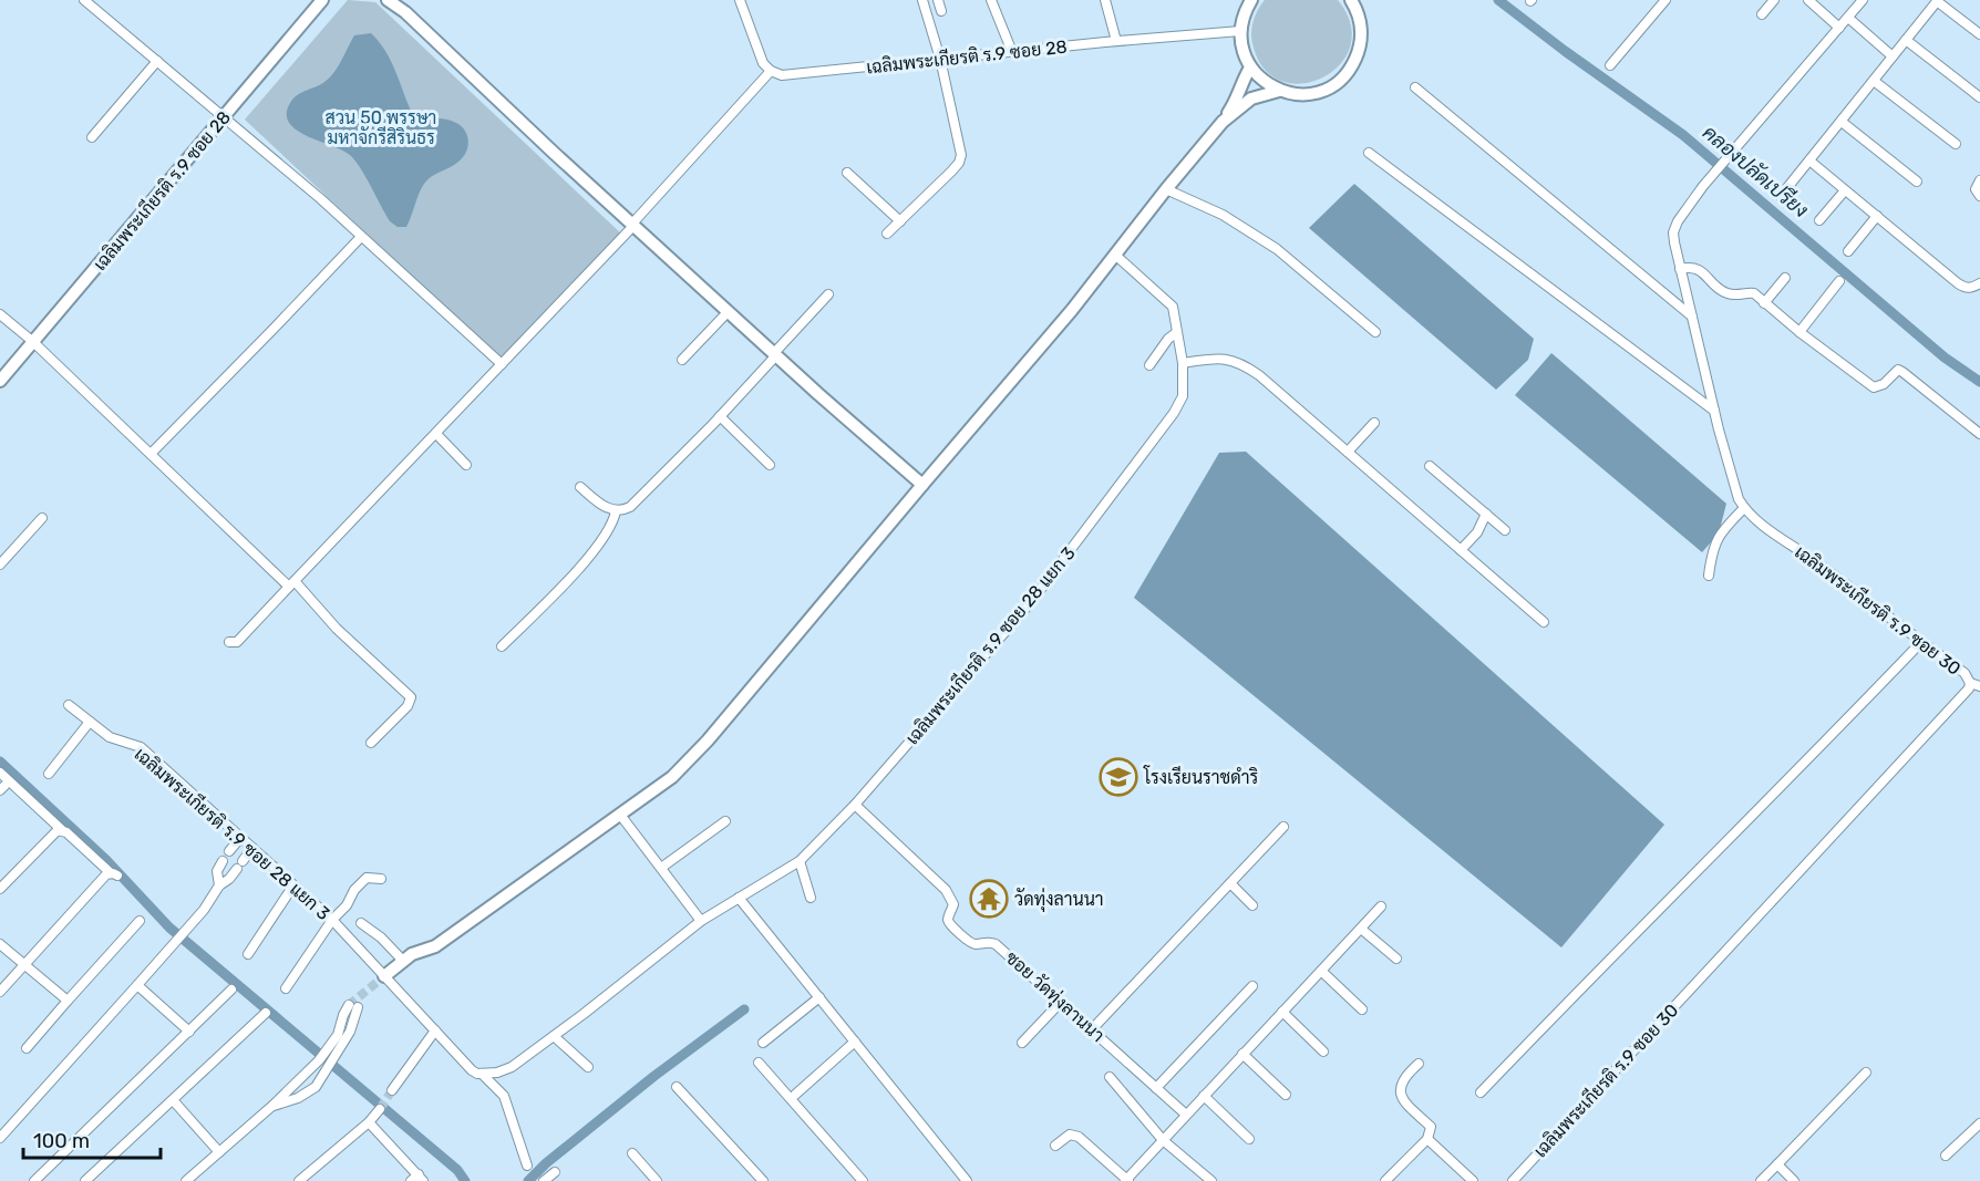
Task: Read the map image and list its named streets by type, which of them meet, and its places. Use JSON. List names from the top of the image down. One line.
{"streets":{"main road":["เฉลิมพระเกียรติ ร.9 ซอย 28"],"street":["เฉลิมพระเกียรติ ร.9 ซอย 30","เฉลิมพระเกียรติ ร.9 ซอย 28 แยก 3","ซอย วัดทุ่งลานนา"]},"crossings":[["เฉลิมพระเกียรติ ร.9 ซอย 28 แยก 3","ซอย วัดทุ่งลานนา"]],"water":["คลองปลัดเปรียง"],"parks":["สวน 50 พรรษา มหาจักรีสิรินธร"],"places":{"school or university":["โรงเรียนราชดำริ"],"temple":["วัดทุ่งลานนา"]},"scale_bar":"100 m"}
